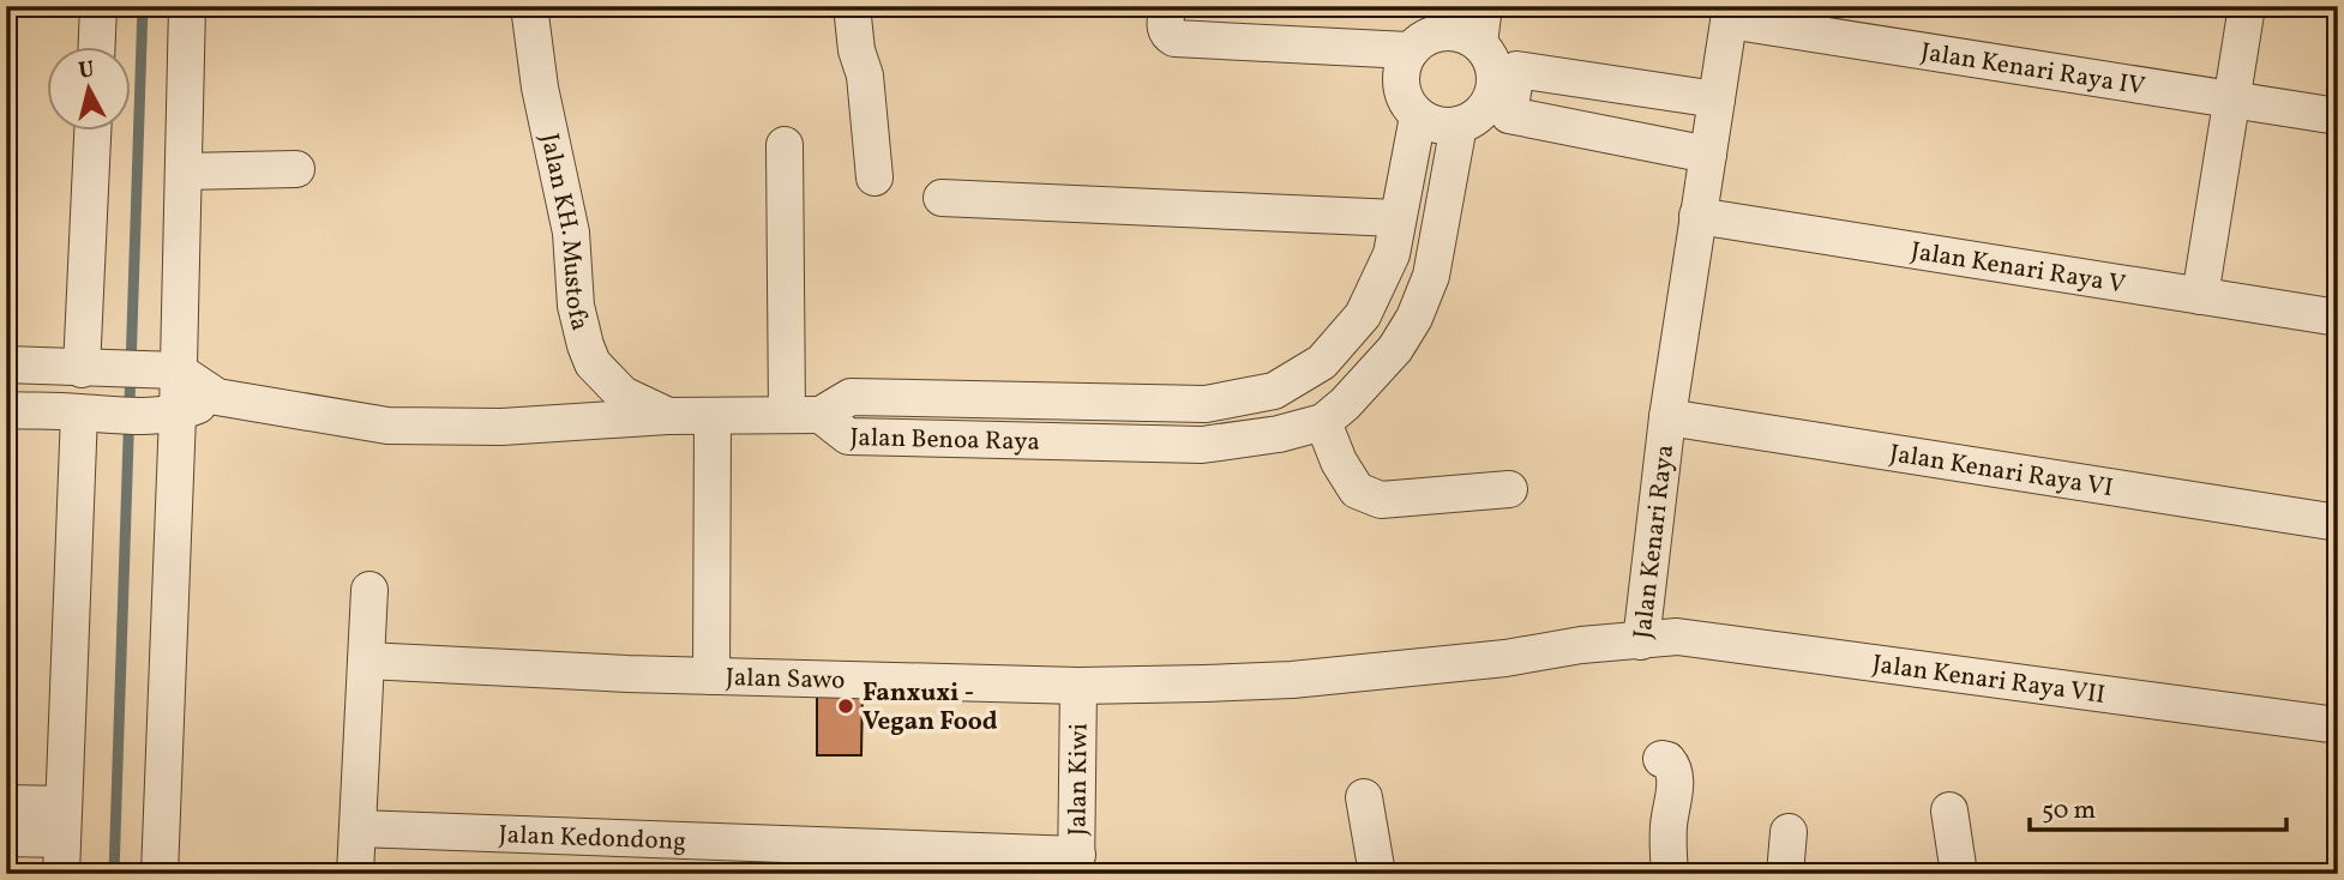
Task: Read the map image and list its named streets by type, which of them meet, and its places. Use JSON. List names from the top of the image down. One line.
{"streets":{"street":["Jalan Kenari Raya IV","Jalan KH. Mustofa","Jalan Kenari Raya V","Jalan Benoa Raya","Jalan Kenari Raya VI","Jalan Kenari Raya","Jalan Sawo","Jalan Kenari Raya VII","Jalan Kiwi","Jalan Kedondong"]},"crossings":[["Jalan Kenari Raya IV","Jalan Kenari Raya"],["Jalan Kenari Raya V","Jalan Kenari Raya"],["Jalan Kenari Raya VI","Jalan Kenari Raya"],["Jalan Kenari Raya","Jalan Sawo"],["Jalan Kenari Raya","Jalan Kenari Raya VII"],["Jalan Sawo","Jalan Kiwi"],["Jalan Kiwi","Jalan Kedondong"]],"places":["Fanxuxi - Vegan Food"],"scale_bar":"50 m","north":"top"}
